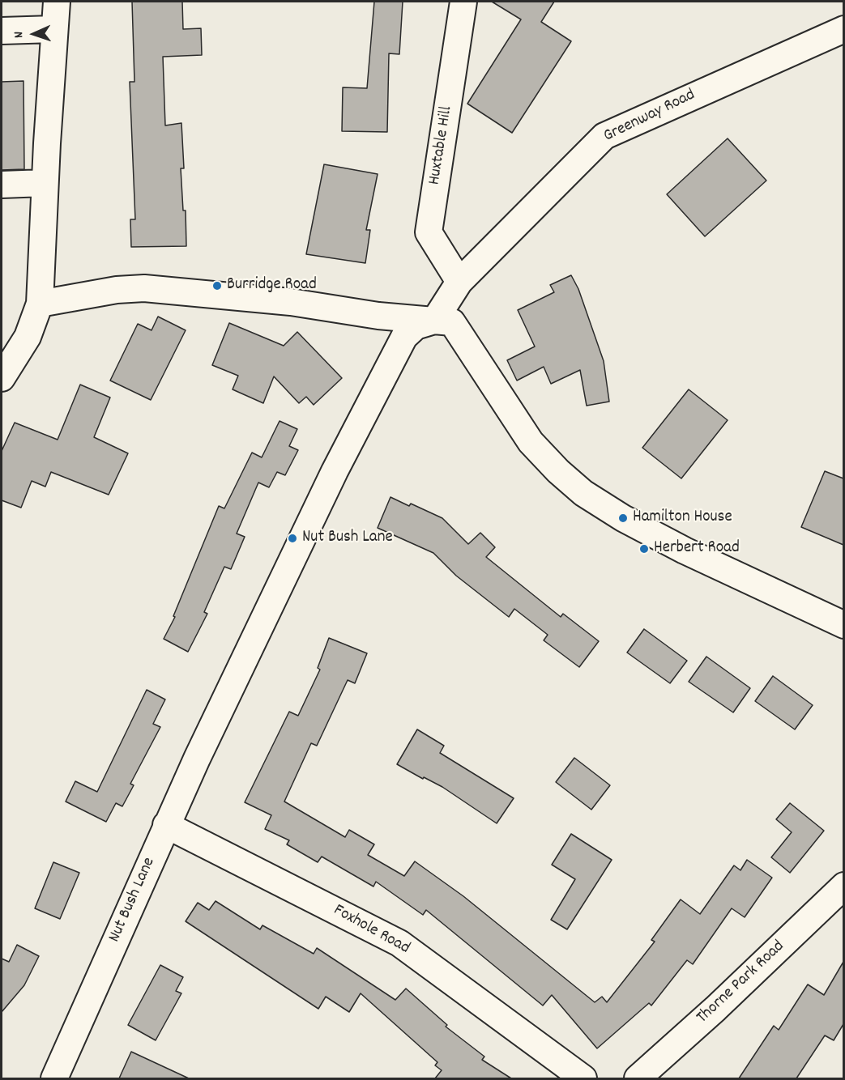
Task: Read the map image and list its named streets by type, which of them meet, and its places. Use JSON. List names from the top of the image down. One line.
{"streets":{"street":["Greenway Road","Huxtable Hill","Nut Bush Lane","Foxhole Road","Thorne Park Road"]},"crossings":[["Greenway Road","Huxtable Hill"],["Greenway Road","Nut Bush Lane"],["Nut Bush Lane","Foxhole Road"]],"places":["Burridge Road","Hamilton House","Nut Bush Lane","Herbert Road"],"north":"left"}
